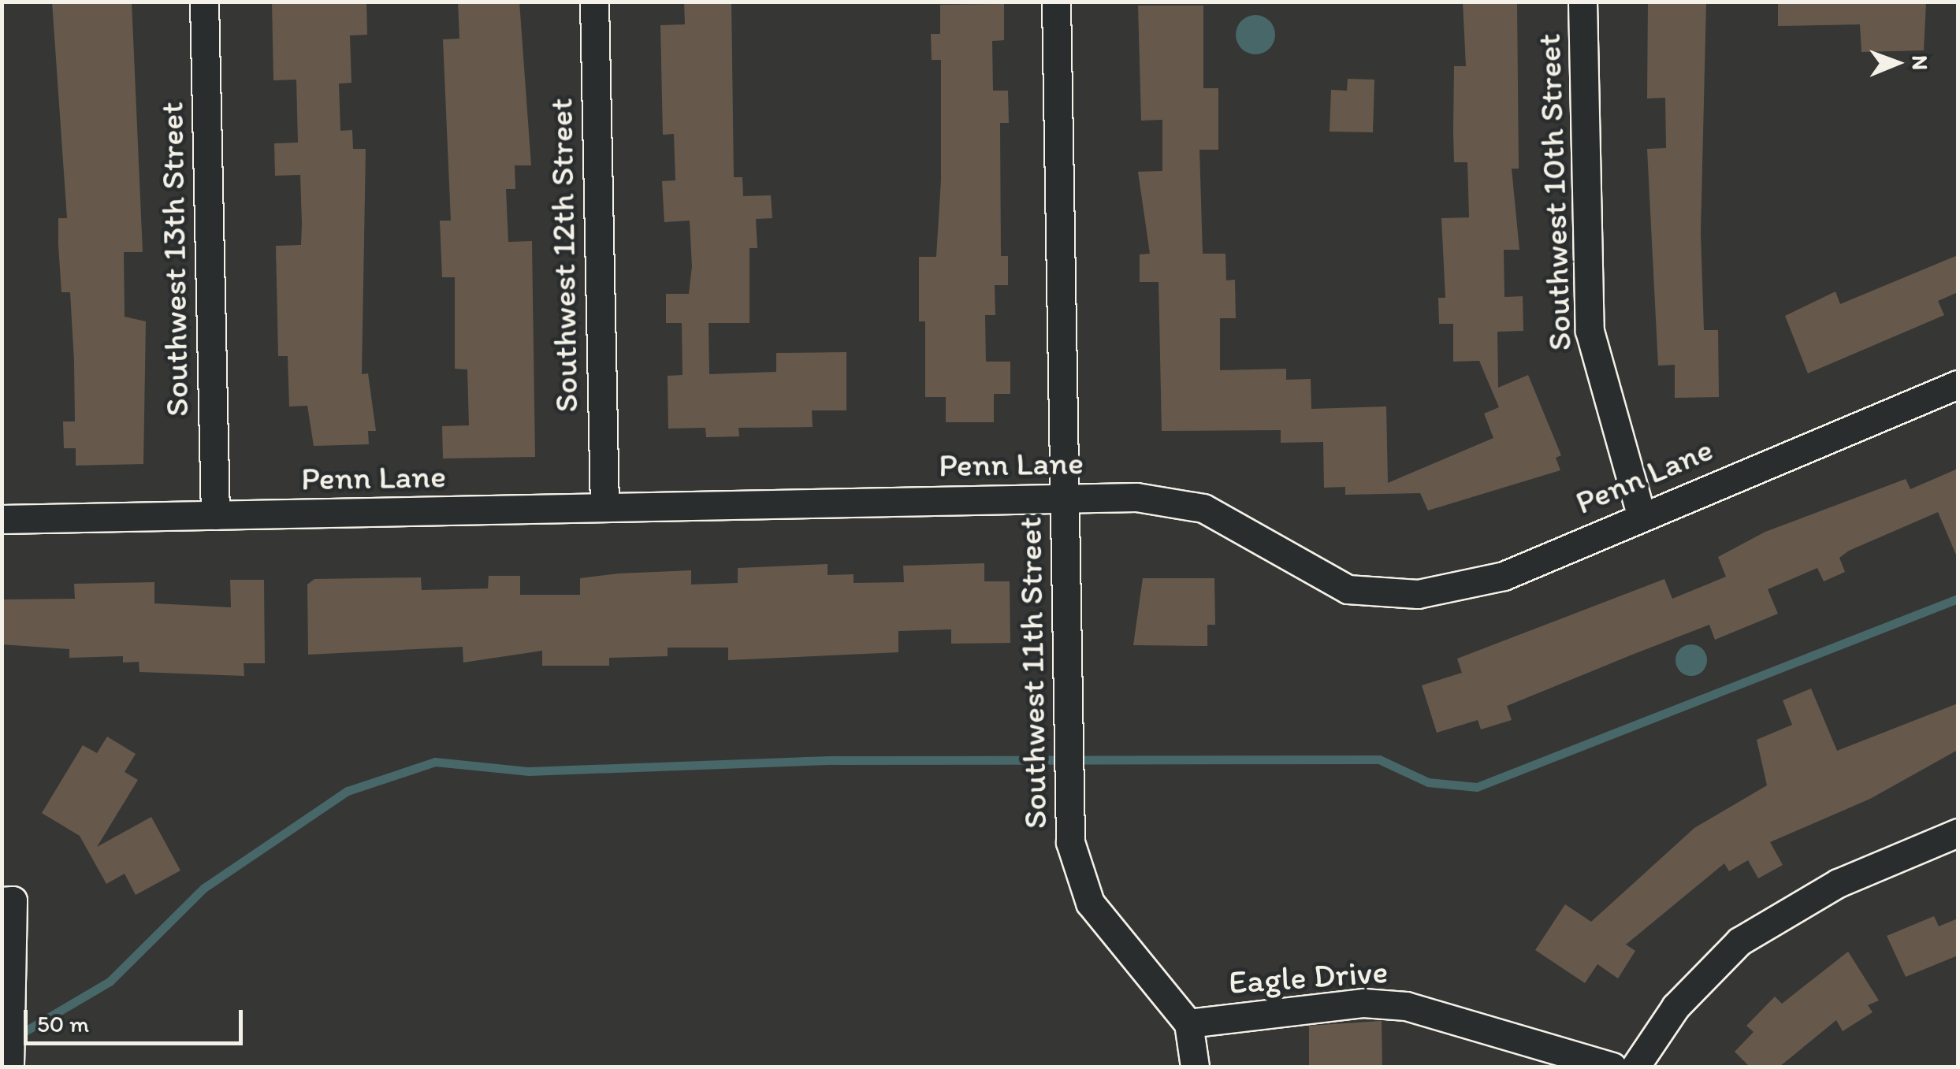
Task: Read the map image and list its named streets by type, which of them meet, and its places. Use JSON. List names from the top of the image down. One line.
{"streets":{"street":["Southwest 10th Street","Southwest 12th Street","Southwest 13th Street","Penn Lane","Southwest 11th Street","Eagle Drive"]},"crossings":[["Southwest 10th Street","Penn Lane"],["Southwest 12th Street","Penn Lane"],["Southwest 13th Street","Penn Lane"],["Penn Lane","Southwest 11th Street"],["Southwest 11th Street","Eagle Drive"]],"scale_bar":"50 m","north":"right"}
